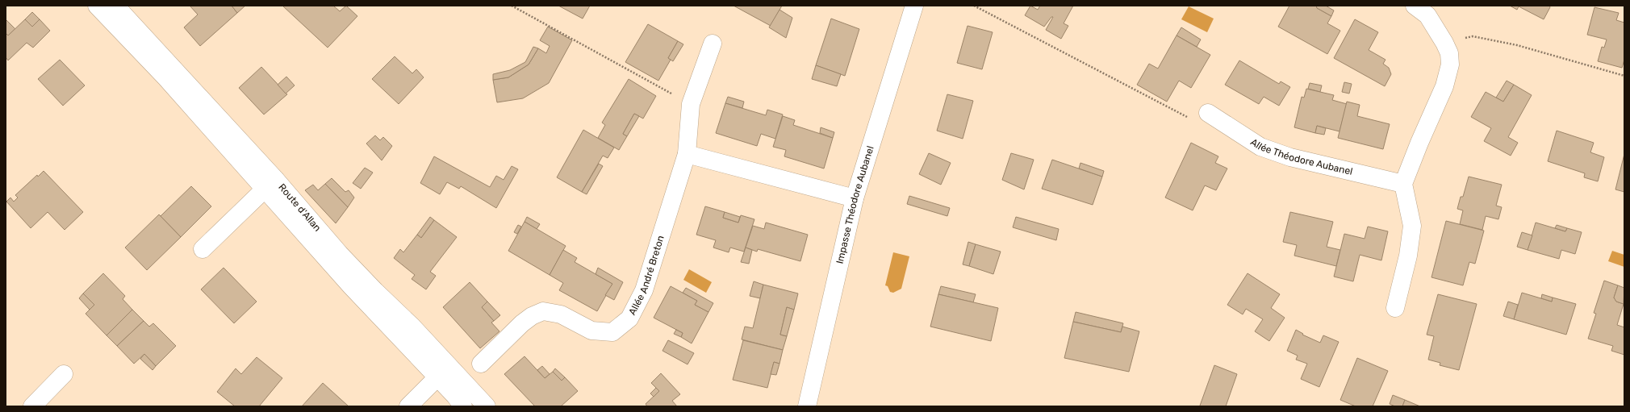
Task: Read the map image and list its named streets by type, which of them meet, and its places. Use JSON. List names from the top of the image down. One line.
{"streets":{"street":["Allée Théodore Aubanel","Impasse Théodore Aubanel","Route d'Allan","Allée André Breton"]}}
